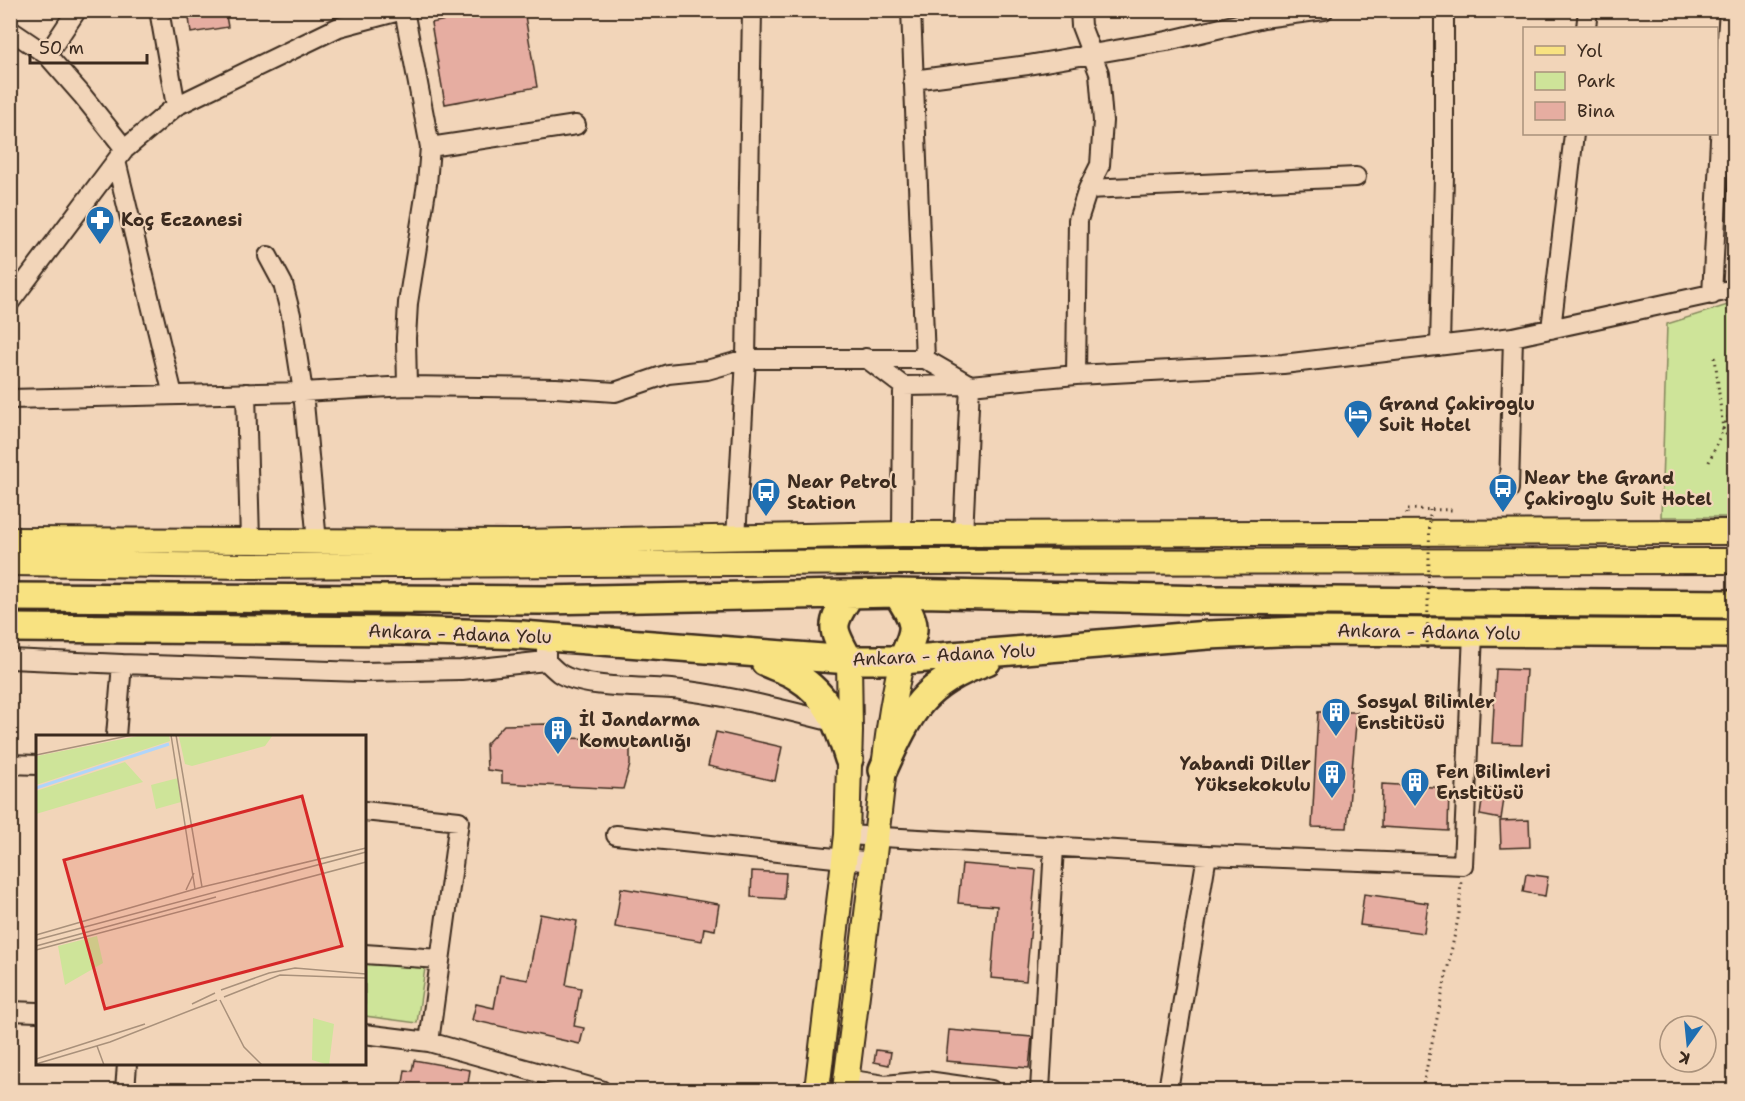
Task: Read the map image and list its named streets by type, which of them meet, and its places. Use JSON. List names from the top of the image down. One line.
{"streets":{"highway":["Ankara - Adana Yolu"]},"places":{"pharmacy":["Koç Eczanesi"],"hotel":["Grand Çakiroglu Suit Hotel"],"bus stop":["Near the Grand Çakiroglu Suit Hotel","Near Petrol Station"],"building":["Sosyal Bilimler Enstitüsü","İl Jandarma Komutanlığı","Yabandi Diller Yüksekokulu","Fen Bilimleri Enstitüsü"]},"legend":["Yol","Park","Bina"],"scale_bar":"50 m","north":"bottom"}
